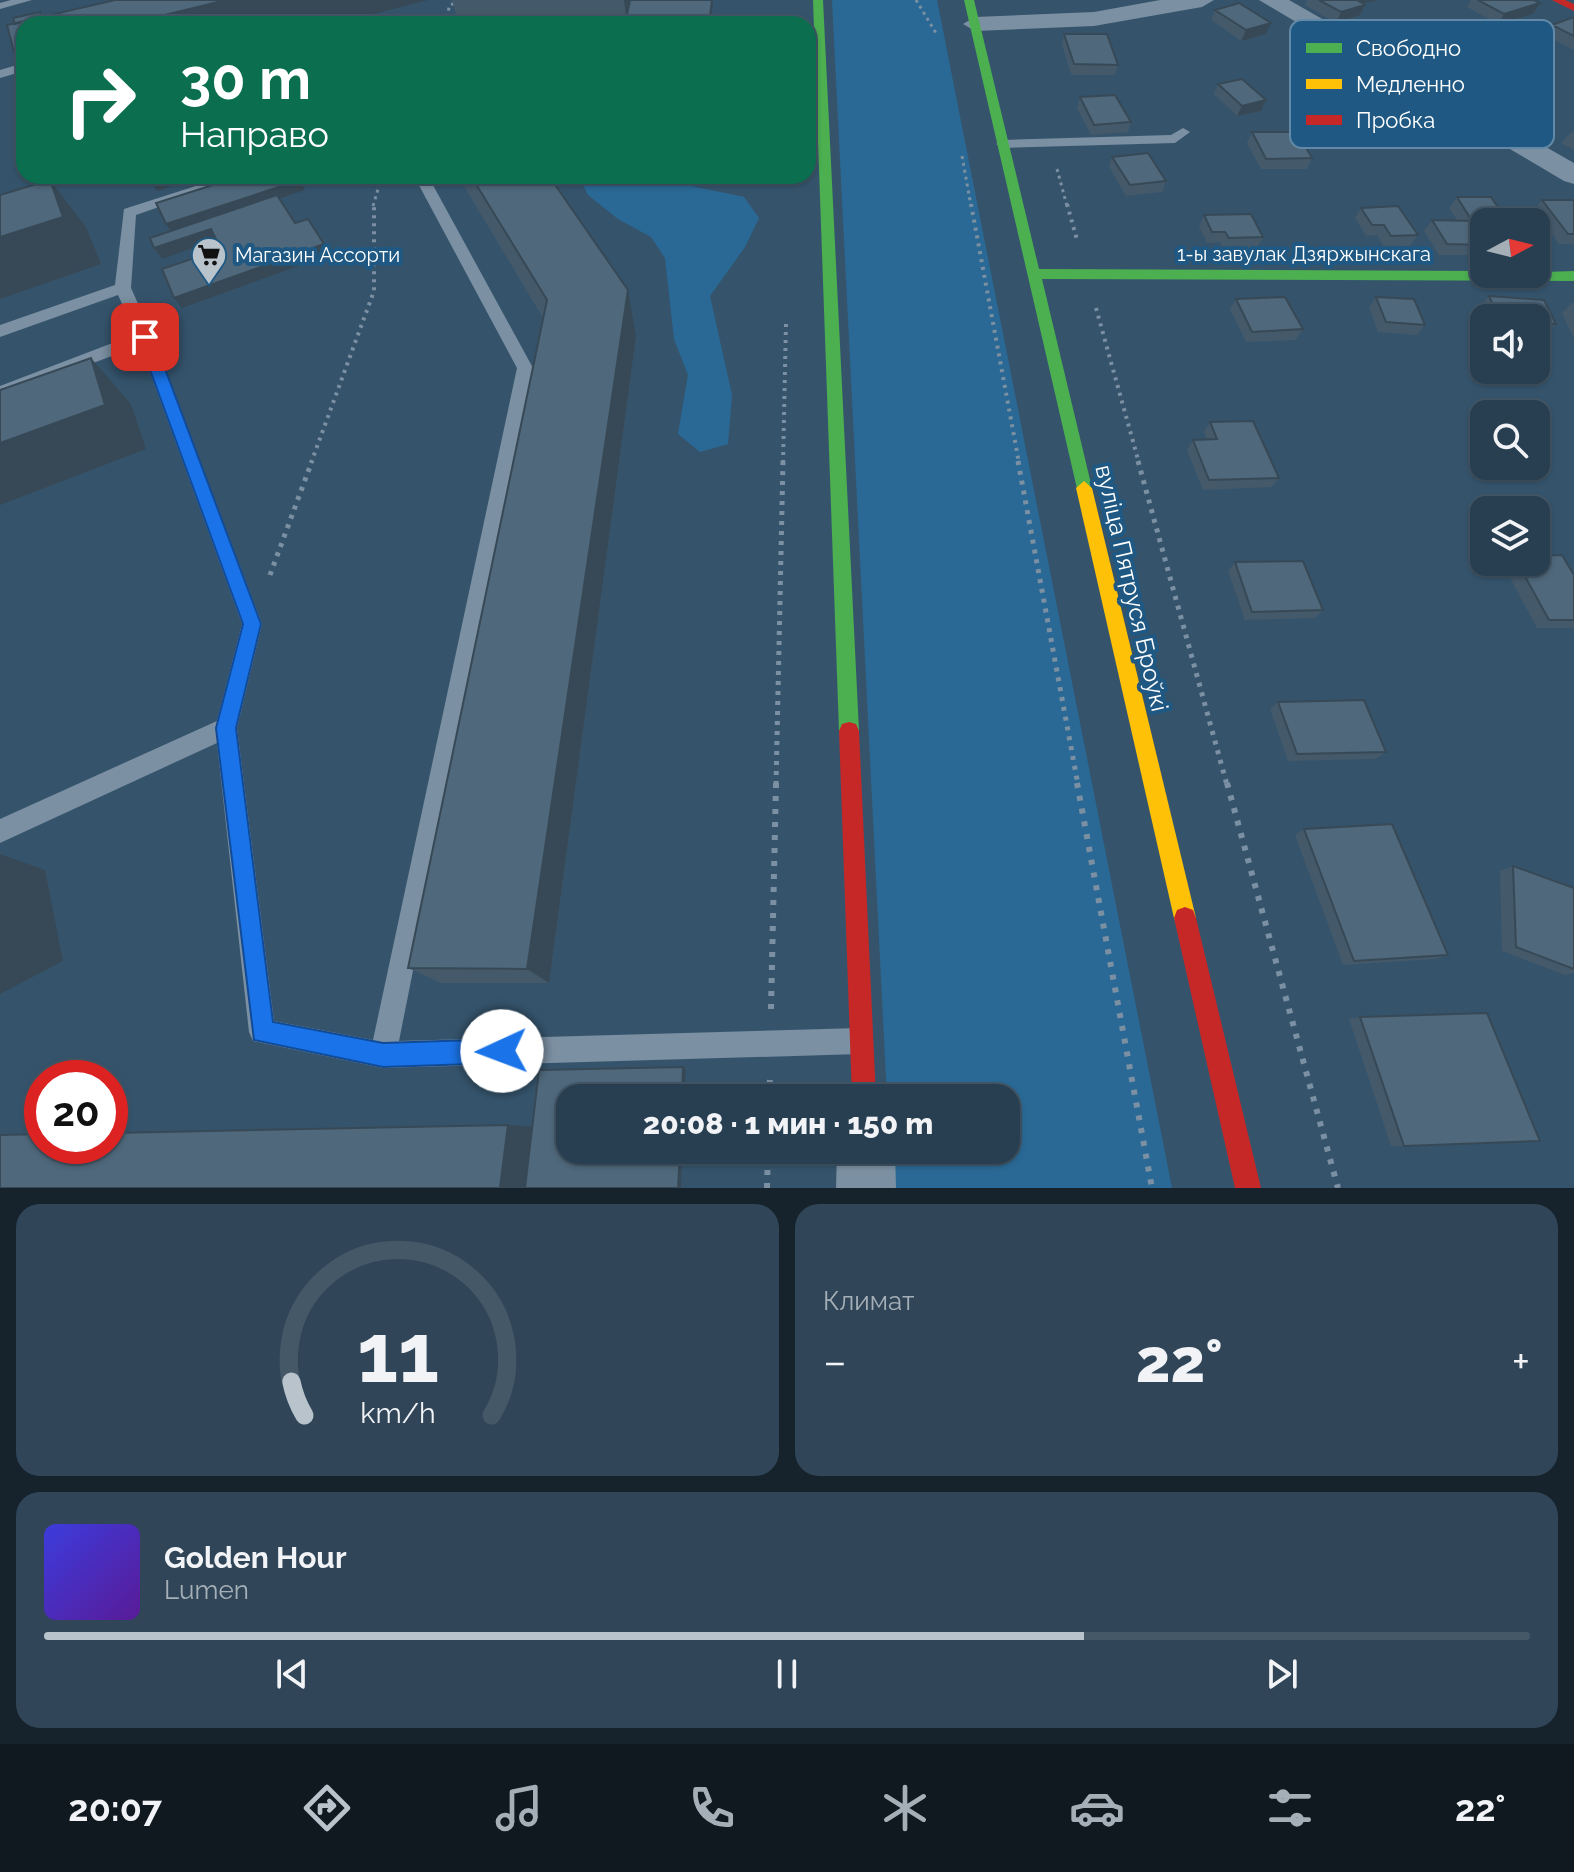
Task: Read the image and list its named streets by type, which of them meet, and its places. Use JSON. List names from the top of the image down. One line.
{"streets":{"street":["1-ы завулак Дзяржынскага","вуліца Пятруся Броўкі"]},"crossings":[["1-ы завулак Дзяржынскага","вуліца Пятруся Броўкі"]],"places":{"supermarket":["Магазин Ассорти"]},"legend":["Свободно","Медленно","Пробка"],"north":"right","page":{"turn":["30 m","Направо"],"limit":"20","trip":"20:08 · 1 мин · 150 m","tile":"Климат","heat":["−","22°","+"],"song":["Golden Hour","Lumen"],"tabs":["20:07","22°"],"gauge":["11","km/h"]}}
